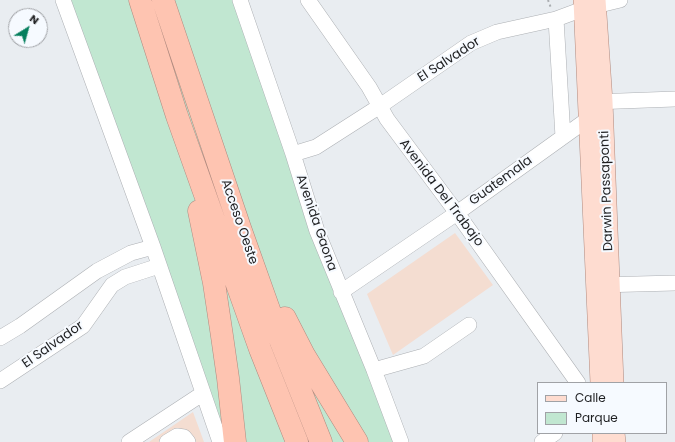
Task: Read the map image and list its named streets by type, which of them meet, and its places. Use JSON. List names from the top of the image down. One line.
{"streets":{"highway":["Acceso Oeste"],"main road":["Darwin Passaponti"],"street":["El Salvador","Guatemala","Avenida Del Trabajo","Avenida Gaona"]},"crossings":[["El Salvador","Darwin Passaponti"],["El Salvador","Avenida Del Trabajo"],["El Salvador","Avenida Gaona"],["Guatemala","Darwin Passaponti"],["Guatemala","Avenida Del Trabajo"],["Guatemala","Avenida Gaona"]],"legend":["Calle","Parque"],"north":"top right"}
